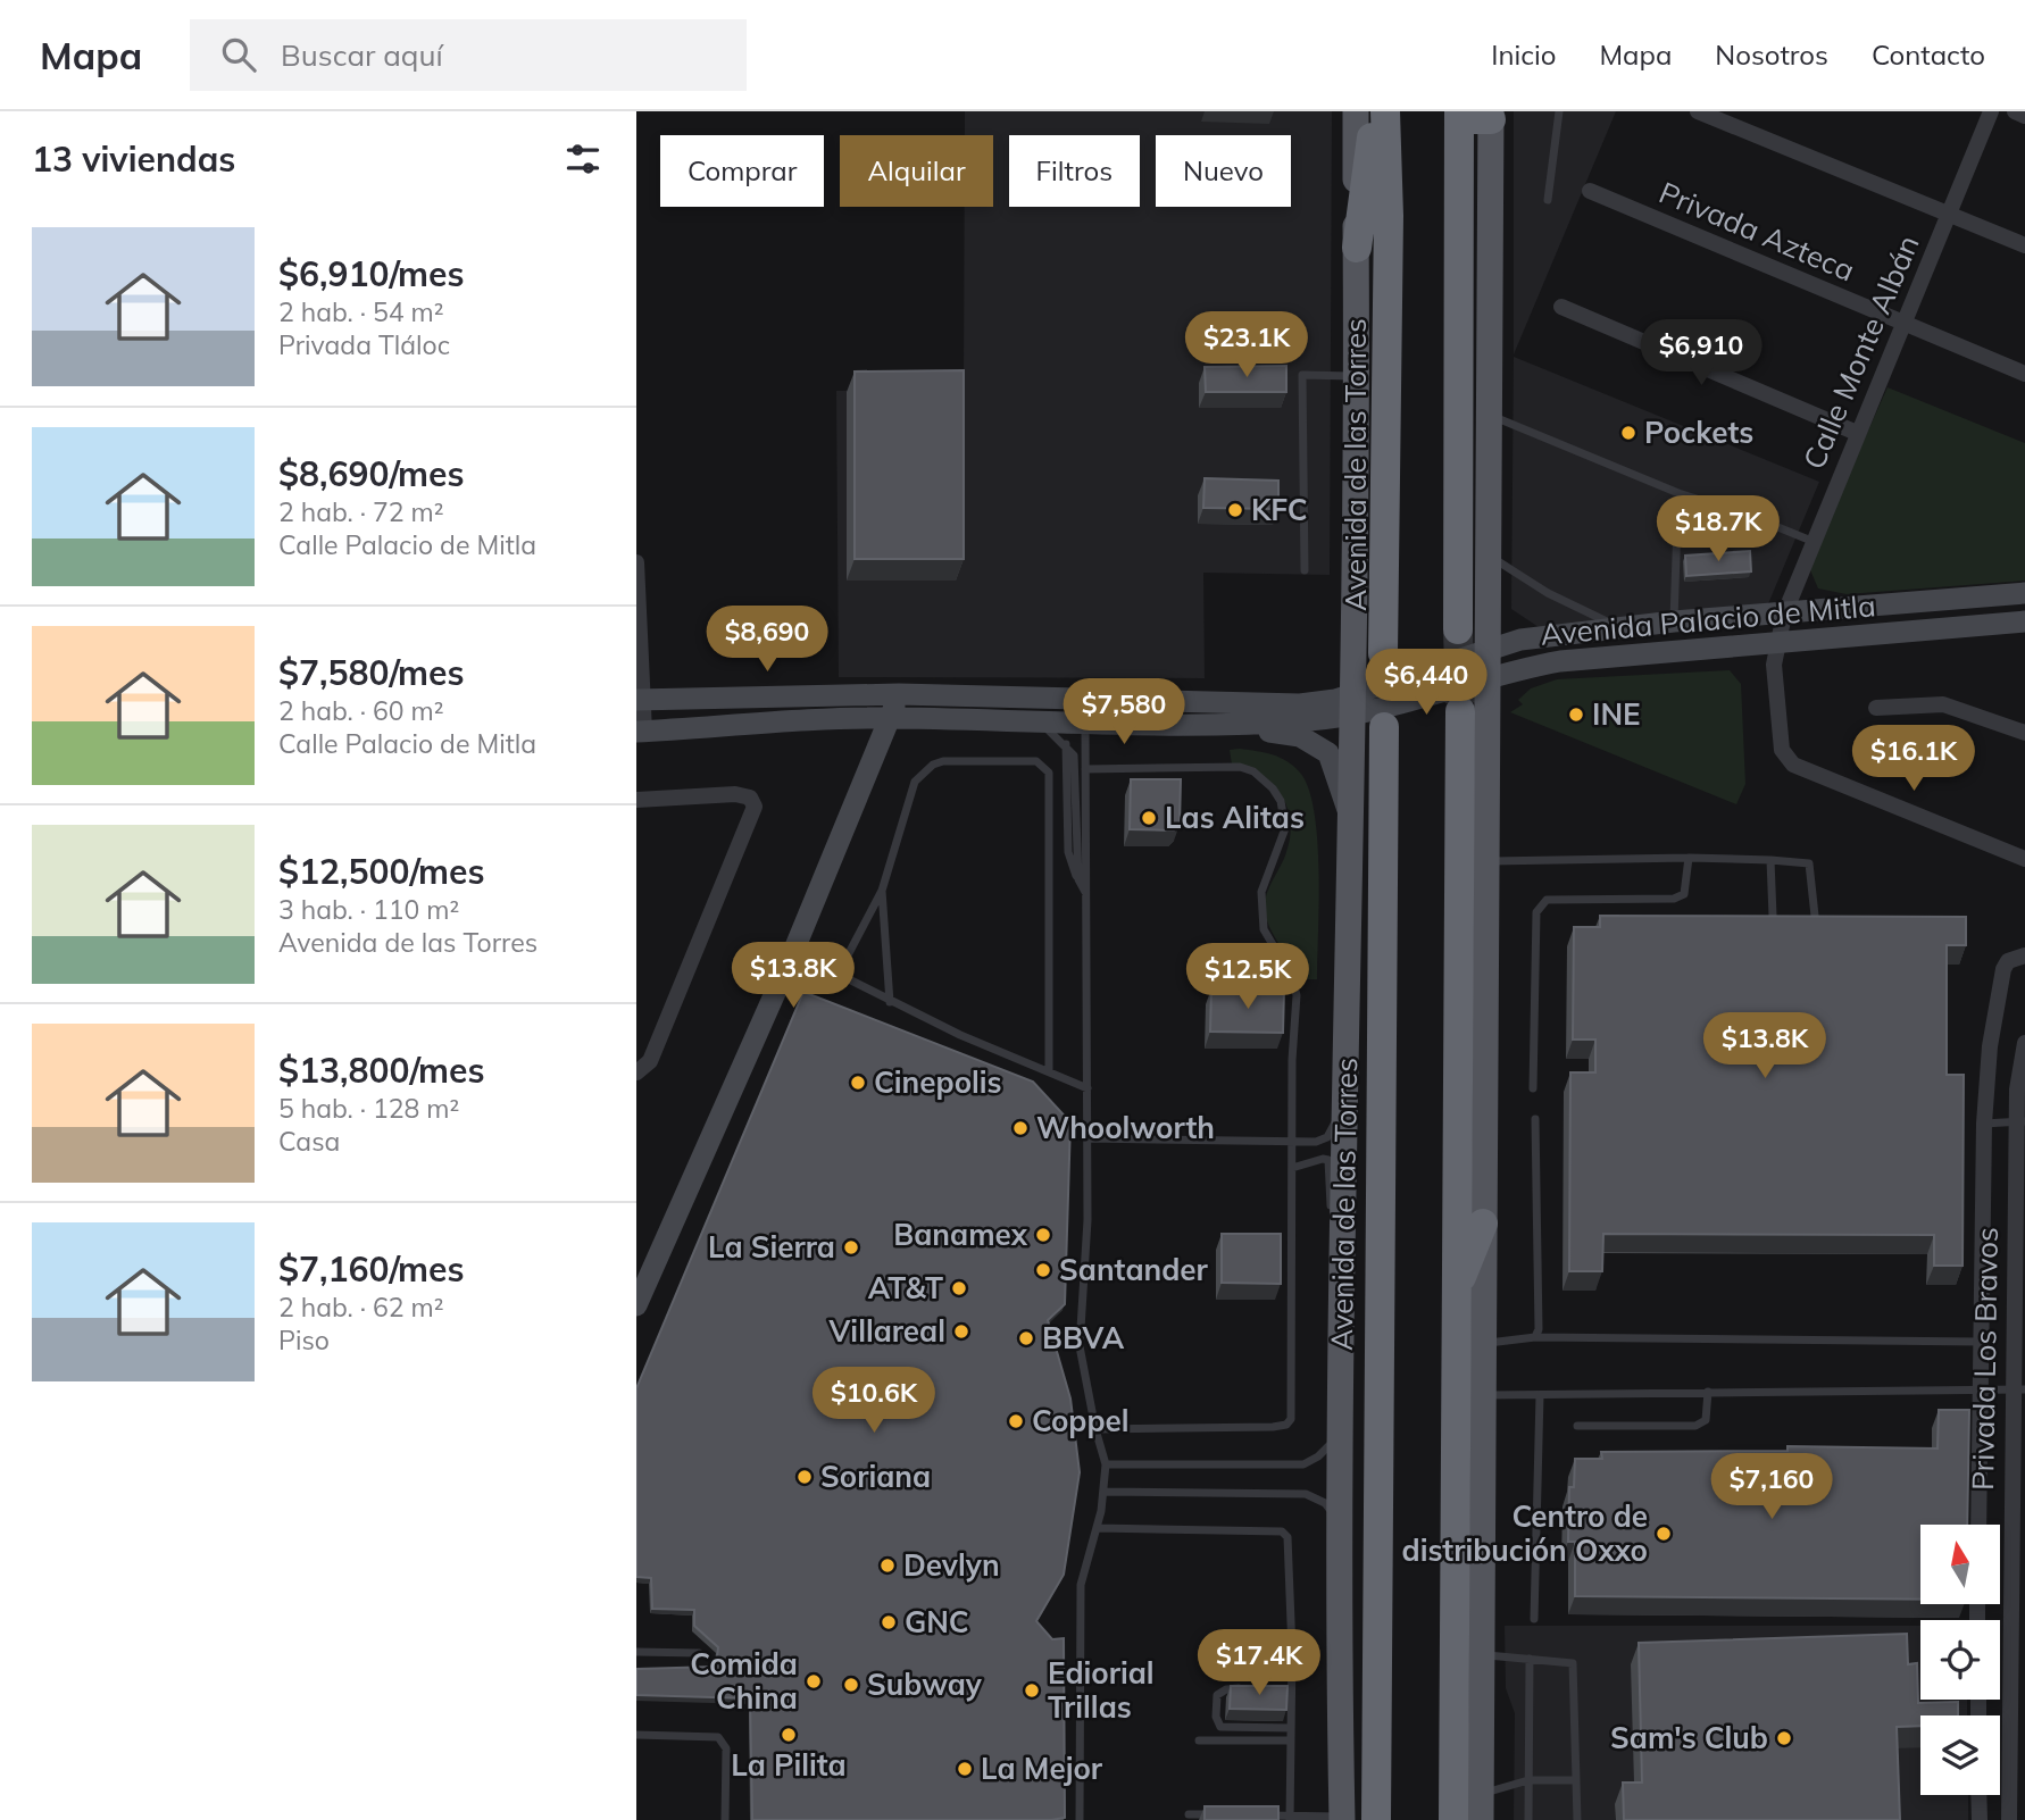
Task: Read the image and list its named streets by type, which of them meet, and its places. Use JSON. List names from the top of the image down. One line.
{"streets":{"highway":["Avenida de las Torres"],"main road":["Avenida Palacio de Mitla"],"street":["Privada Azteca","Calle Monte Albán","Privada Los Bravos"]},"crossings":[["Privada Azteca","Calle Monte Albán"],["Calle Monte Albán","Avenida Palacio de Mitla"],["Avenida de las Torres","Avenida Palacio de Mitla"]],"places":["Pockets","KFC","INE","Las Alitas","Cinepolis","Whoolworth","Banamex","La Sierra","Santander","AT&T","Villareal","BBVA","Coppel","Soriana","Centro de distribución Oxxo","Devlyn","GNC","Comida China","Subway","Ediorial Trillas","La Pilita","Sam's Club","La Mejor"],"north":"top","page":{"header":"Mapa","search":"Buscar aquí","nav":["Inicio","Mapa","Nosotros","Contacto"],"heading":"13 viviendas","chip":["Comprar","Alquilar","Filtros","Nuevo"],"list":[{"name":"$6,910/mes","note":"2 hab. · 54 m² · Privada Tláloc"},{"name":"$8,690/mes","note":"2 hab. · 72 m² · Calle Palacio de Mitla"},{"name":"$7,580/mes","note":"2 hab. · 60 m² · Calle Palacio de Mitla"},{"name":"$12,500/mes","note":"3 hab. · 110 m² · Avenida de las Torres"},{"name":"$13,800/mes","note":"5 hab. · 128 m² · Casa"},{"name":"$7,160/mes","note":"2 hab. · 62 m² · Piso"}],"price":["$23.1K","$6,910","$18.7K","$8,690","$6,440","$7,580","$16.1K","$13.8K","$12.5K","$13.8K","$10.6K","$7,160","$17.4K"]}}
